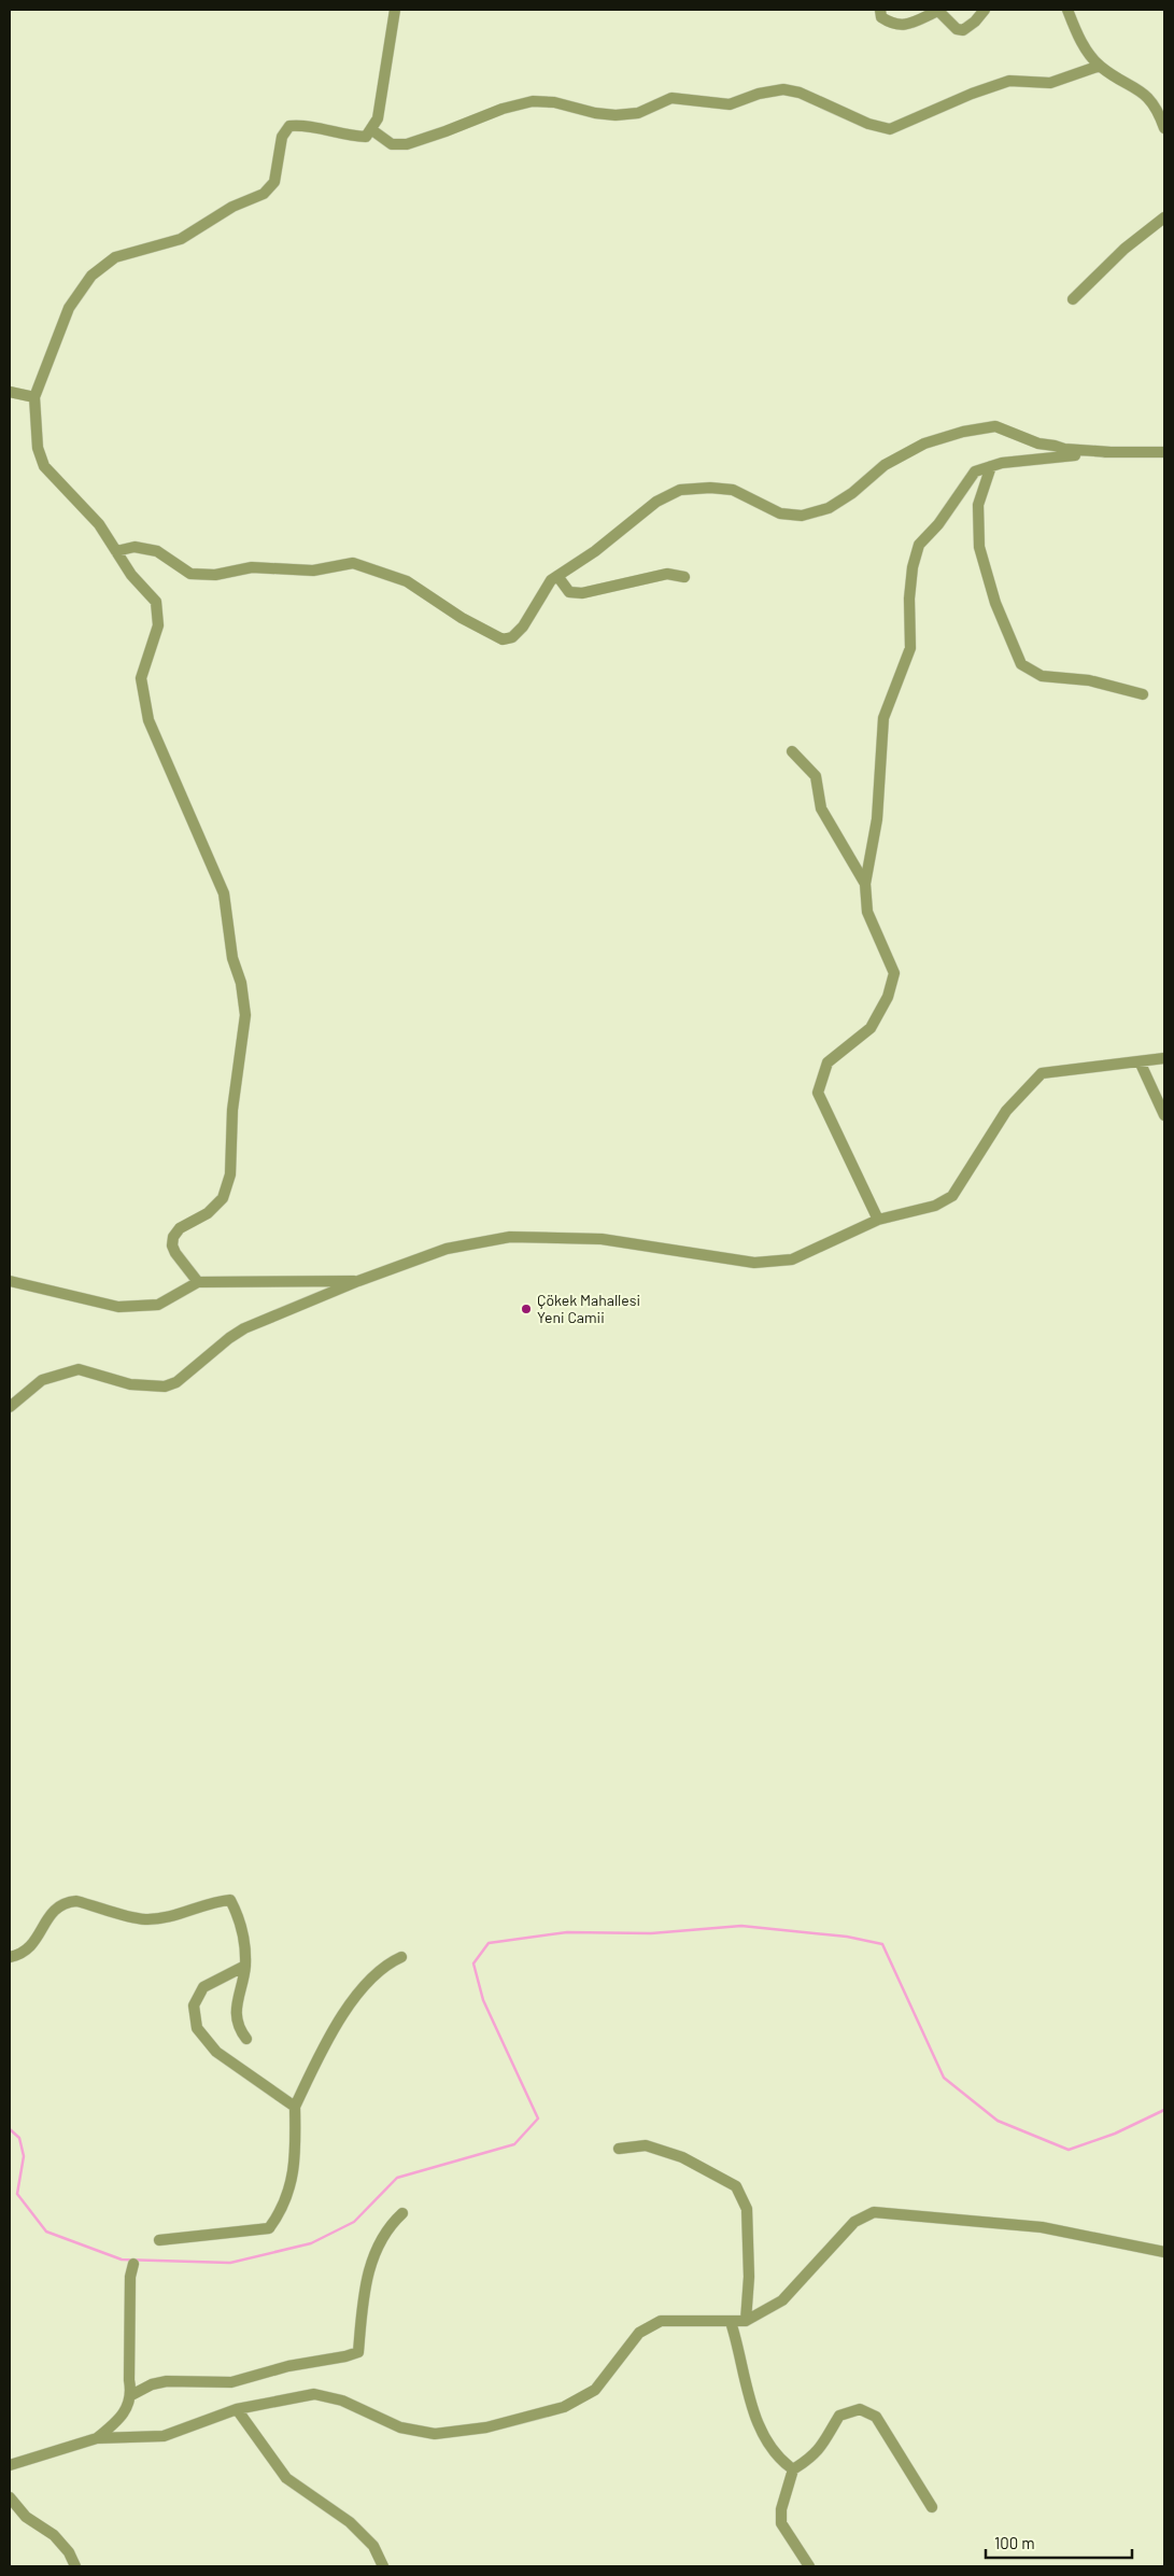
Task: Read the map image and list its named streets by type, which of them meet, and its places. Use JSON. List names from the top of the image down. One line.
{"places":["Çökek Mahallesi Yeni Camii"],"scale_bar":"100 m"}
